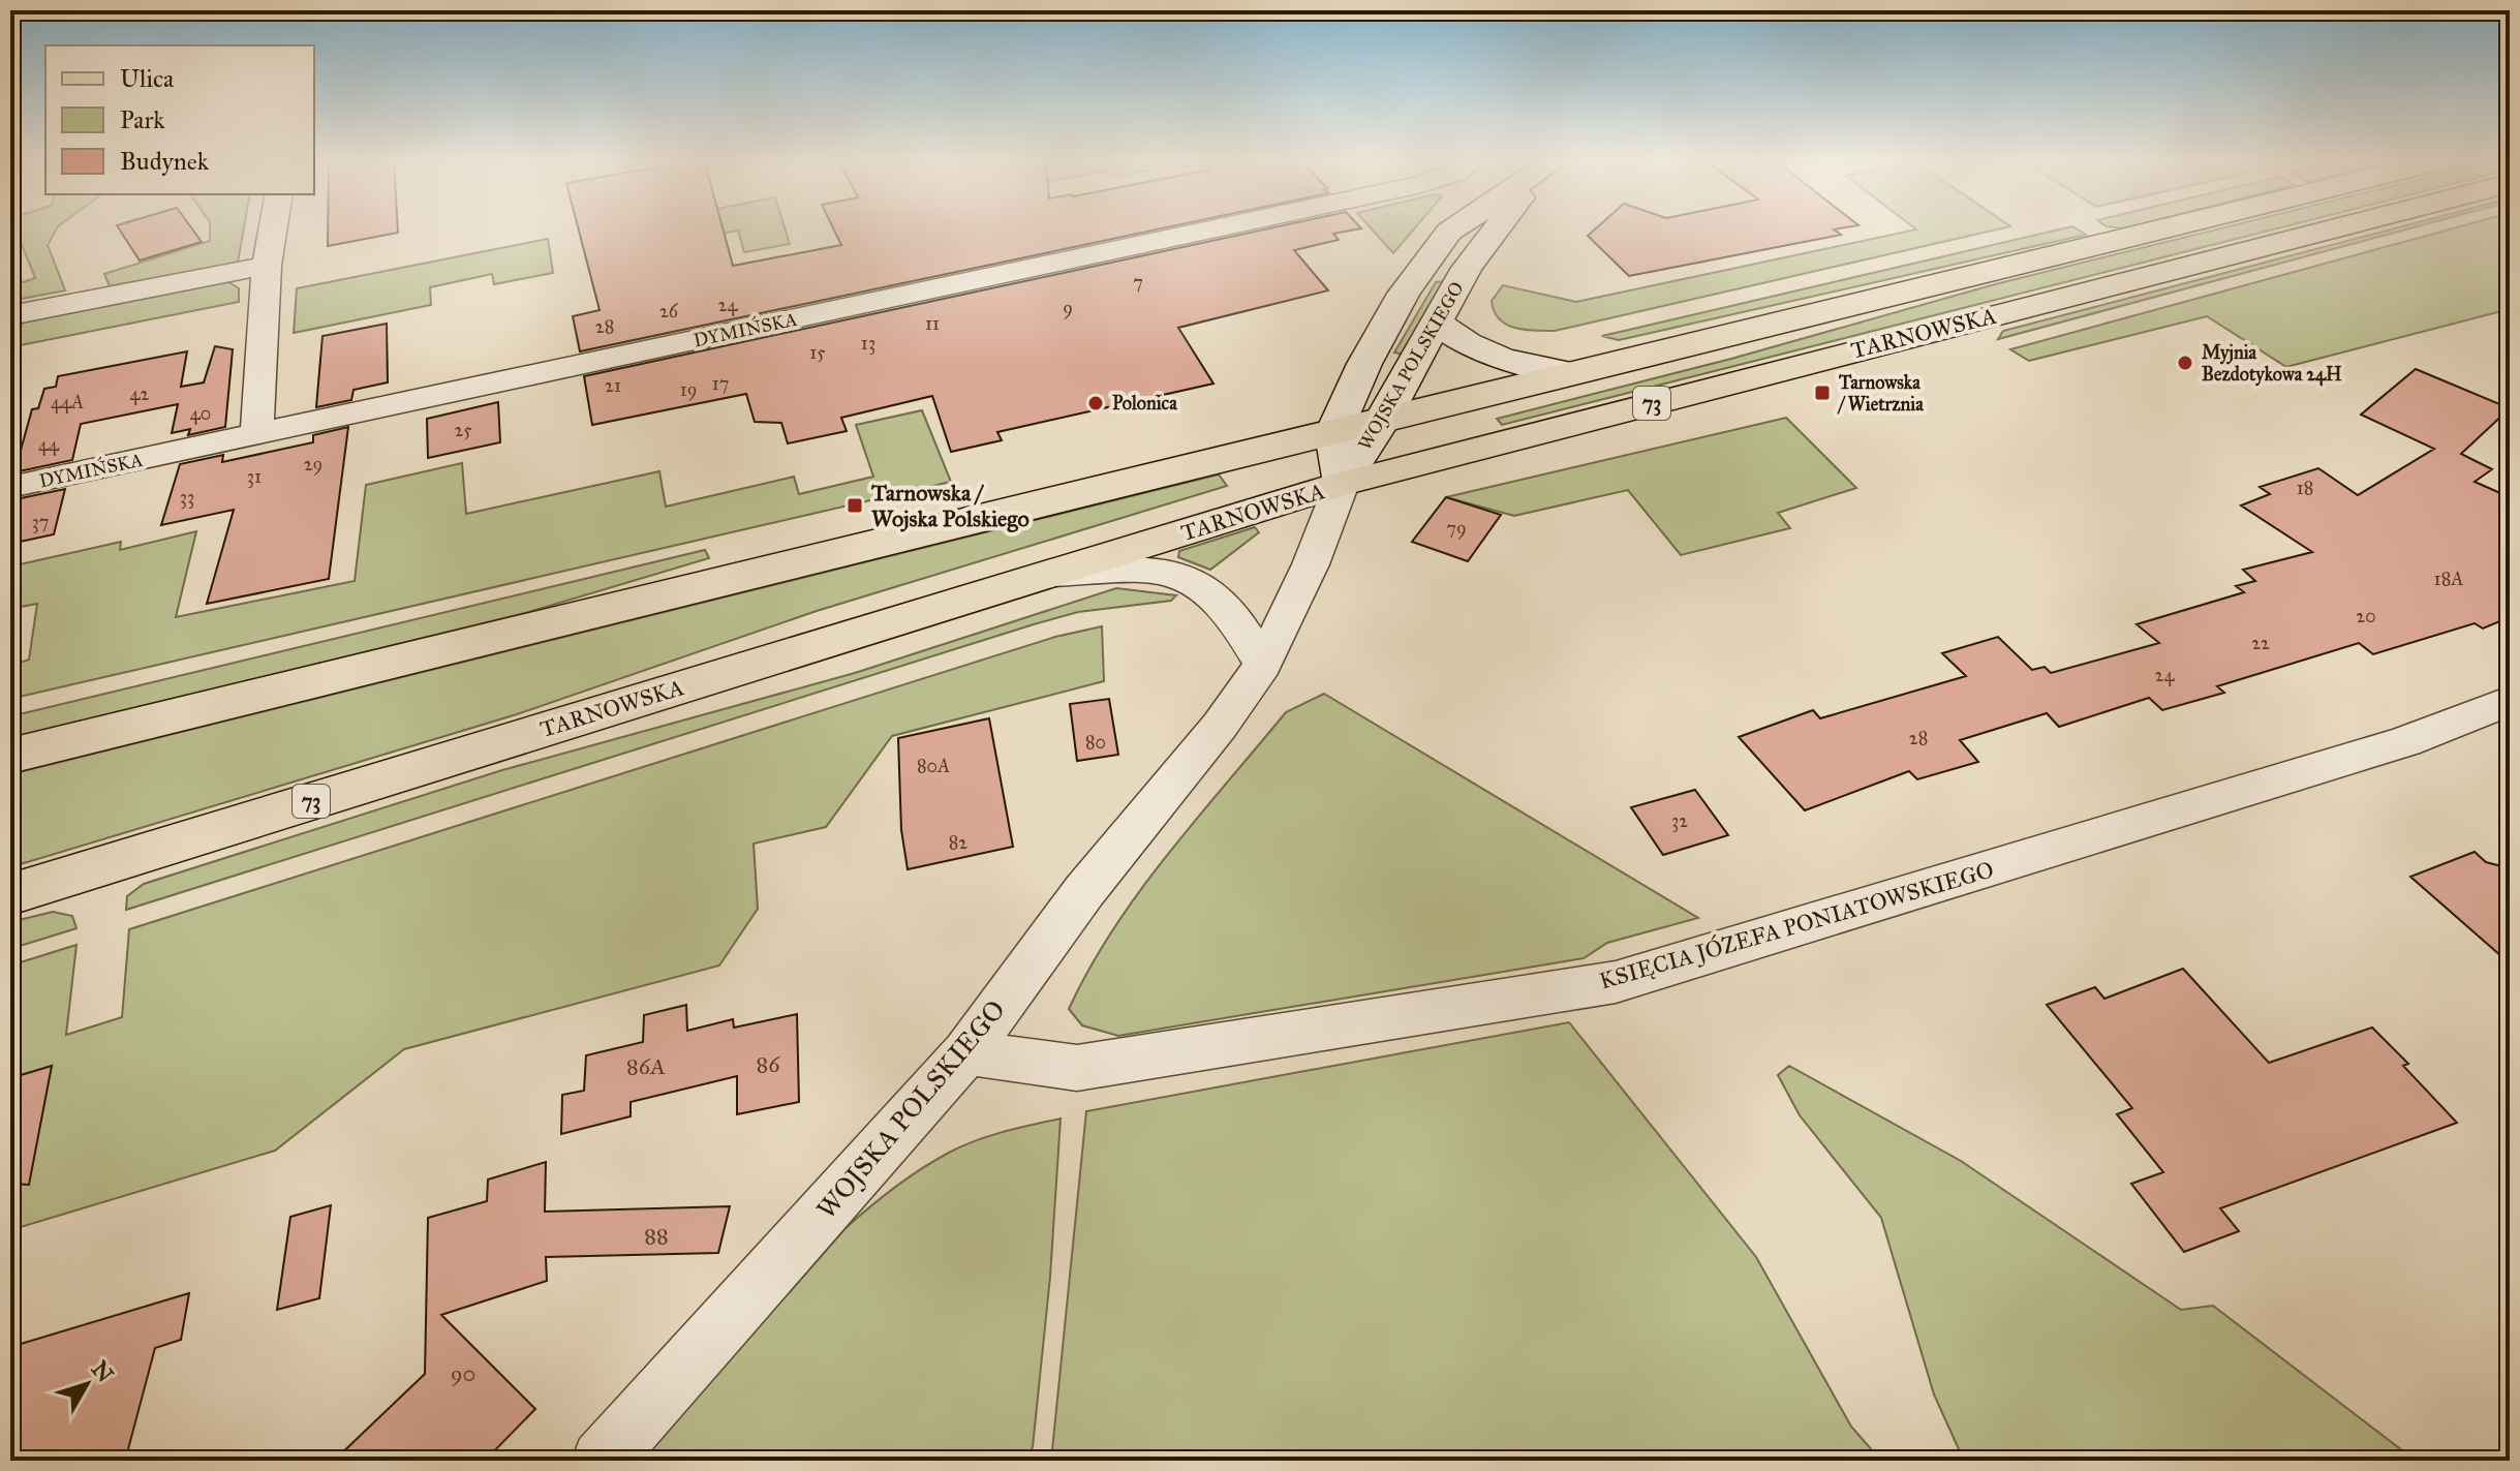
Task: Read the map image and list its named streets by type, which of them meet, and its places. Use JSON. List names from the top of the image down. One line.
{"streets":{"main road":["TARNOWSKA","73"],"street":["DYMIŃSKA","WOJSKA POLSKIEGO","KSIĘCIA JÓZEFA PONIATOWSKIEGO"]},"crossings":[["TARNOWSKA","WOJSKA POLSKIEGO"],["WOJSKA POLSKIEGO","KSIĘCIA JÓZEFA PONIATOWSKIEGO"]],"places":{"other":["Myjnia Bezdotykowa 24H","Polonica"],"transit":["Tarnowska / Wietrznia","Tarnowska / Wojska Polskiego"]},"house_numbers":["7","24","9","26","11","28","13","15","17","21","19","42","44A","40","25","44","29","31","18","33","37","79","18A","20","22","24","28","80","80A","32","82","86","86A","88","90"],"legend":["Ulica","Park","Budynek"],"north":"top right"}
